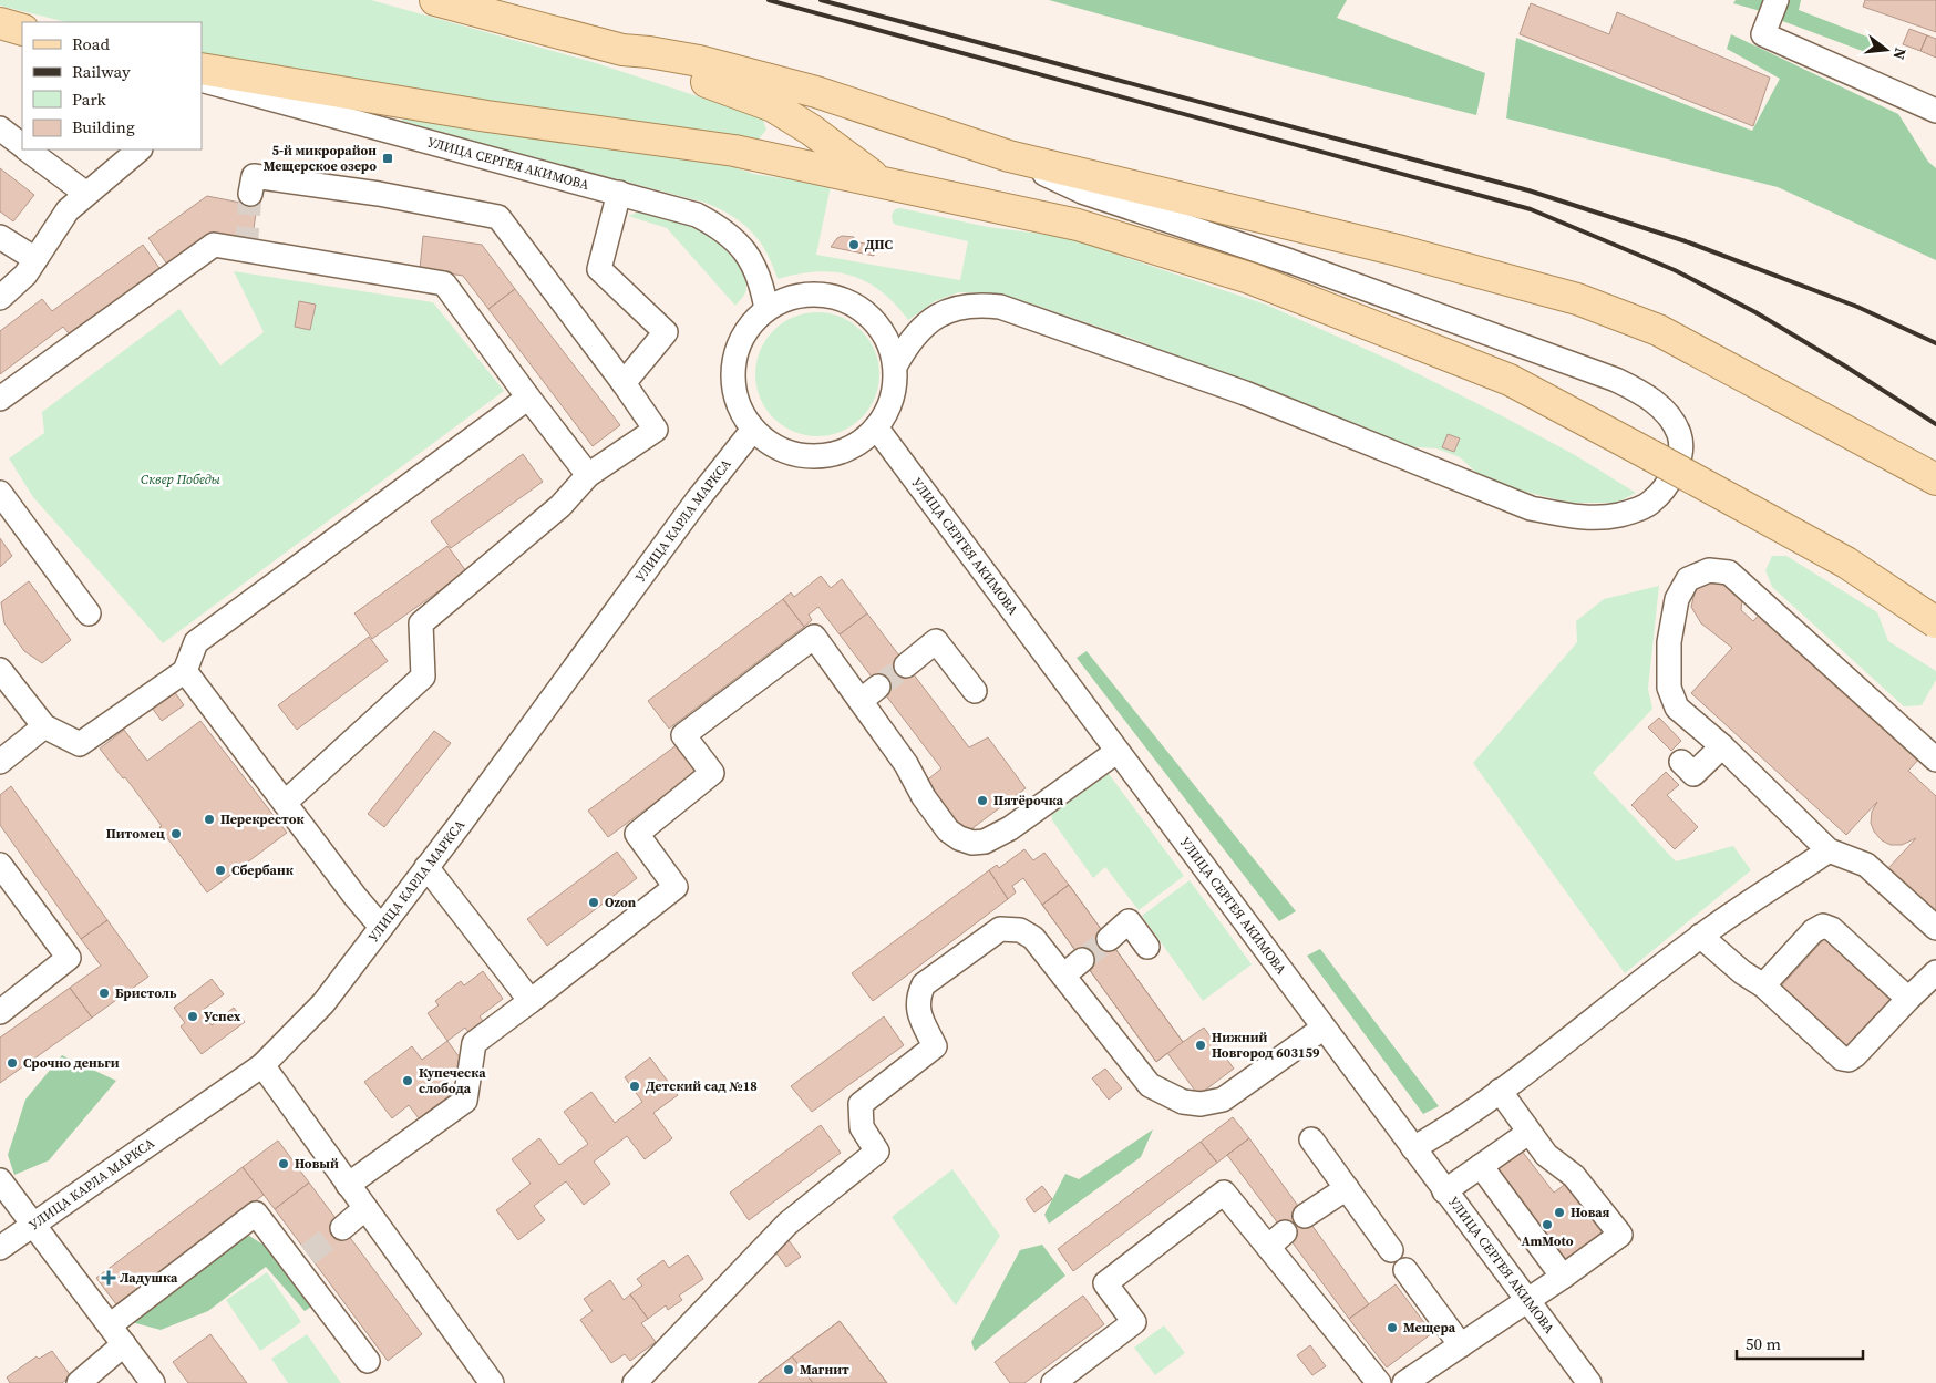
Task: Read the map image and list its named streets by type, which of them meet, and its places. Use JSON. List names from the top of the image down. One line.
{"streets":{"street":["УЛИЦА СЕРГЕЯ АКИМОВА","УЛИЦА КАРЛА МАРКСА"]},"crossings":[["УЛИЦА СЕРГЕЯ АКИМОВА","УЛИЦА КАРЛА МАРКСА"]],"parks":["Сквер Победы"],"places":{"transit":["5-й микрорайон Мещерское озеро"],"other":["ДПС","Пятёрочка","Перекресток","Питомец","Сбербанк","Ozon","Бристоль","Успех","Нижний Новгород 603159","Срочно деньги","Купеческа слобода","Детский сад №18","Новый","Новая","AmMoto","Мещера","Магнит"],"health":["Ладушка"]},"legend":["Road","Railway","Park","Building"],"scale_bar":"50 m","north":"right"}
